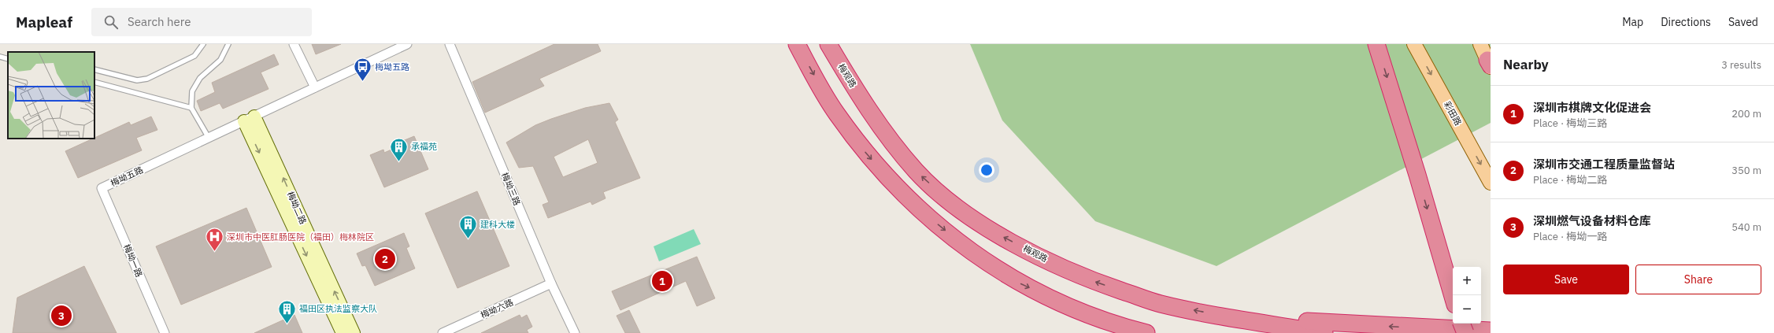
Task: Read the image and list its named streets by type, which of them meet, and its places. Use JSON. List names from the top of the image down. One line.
{"streets":{"highway":["梅观路"],"main road":["彩田路"],"street":["梅坳五路","梅坳三路","梅坳二路","梅坳一路","梅坳六路"]},"crossings":[["梅坳五路","梅坳二路"],["梅坳五路","梅坳一路"],["梅坳三路","梅坳六路"]],"one_way":["彩田路"],"places":{"bus stop":["梅坳五路"],"building":["承福苑","建科大楼","福田区执法监察大队"],"hospital":["深圳市中医肛肠医院（福田）梅林院区"]},"page":{"header":"Mapleaf","search":"Search here","nav":["Map","Directions","Saved"],"heading":["Nearby","3 results"],"list":[{"mark":"1","name":"深圳市棋牌文化促进会","note":"Place · 梅坳三路","value":"200 m"},{"mark":"2","name":"深圳市交通工程质量监督站","note":"Place · 梅坳二路","value":"350 m"},{"mark":"3","name":"深圳燃气设备材料仓库","note":"Place · 梅坳一路","value":"540 m"}],"pins":["2","1","3"],"buttons":["Save","Share"],"map_buttons":["+","−"]}}
